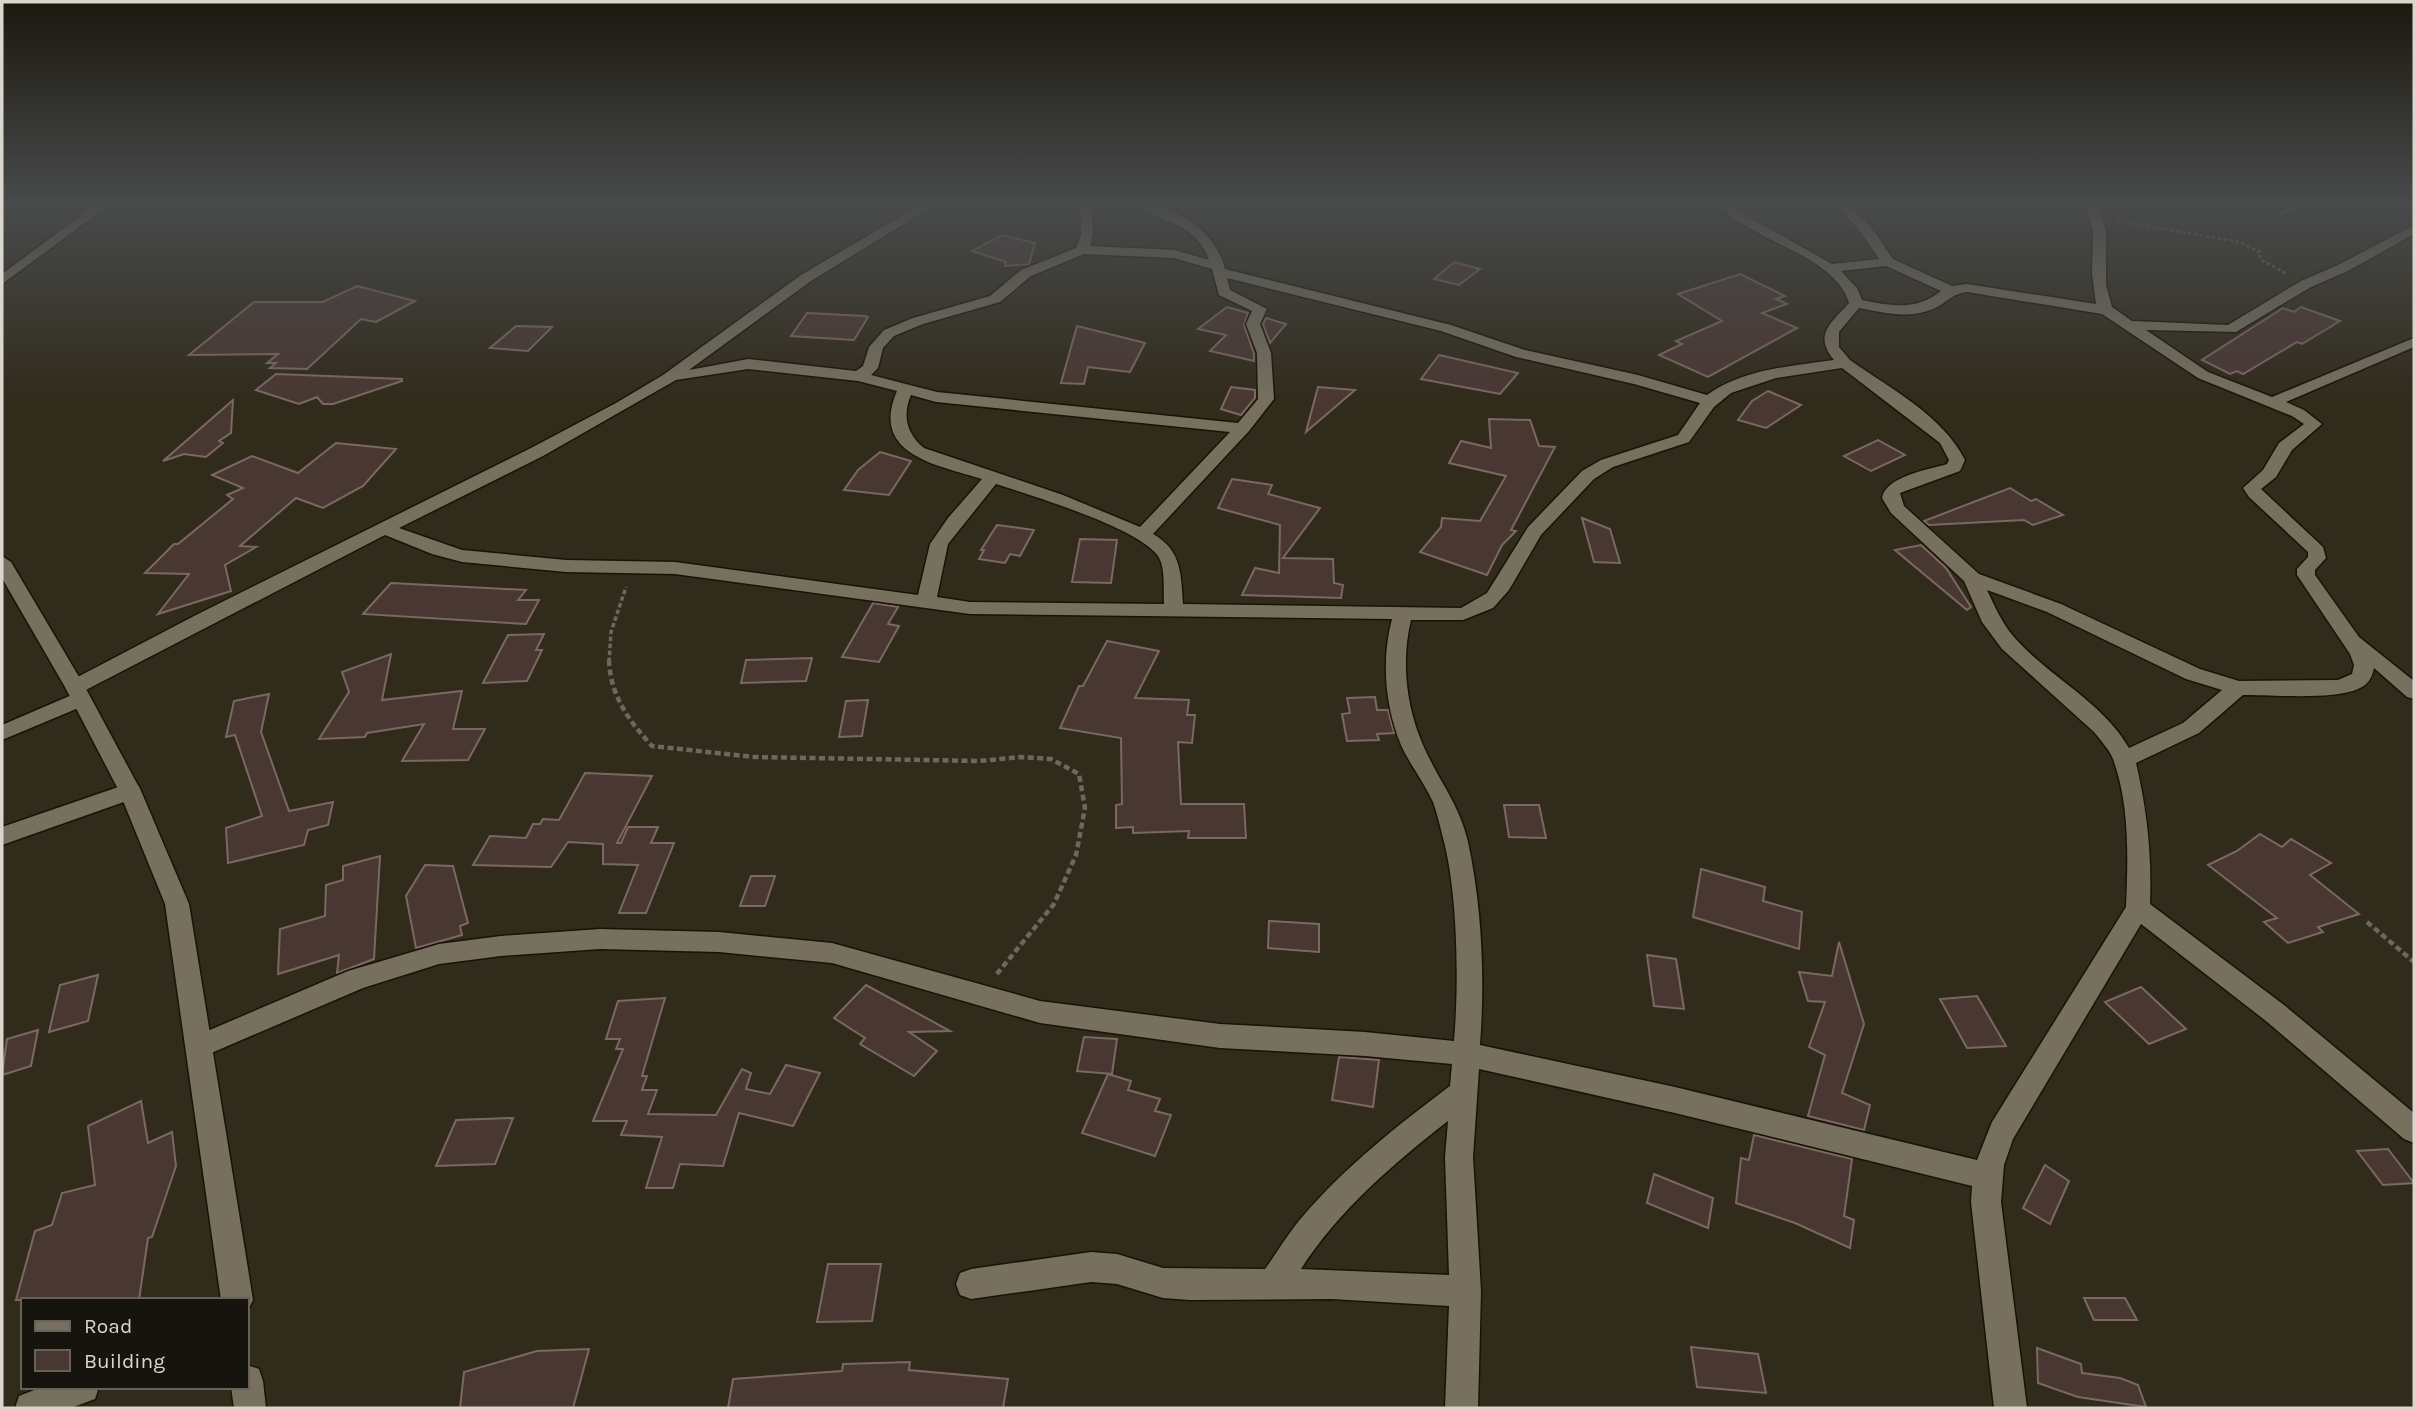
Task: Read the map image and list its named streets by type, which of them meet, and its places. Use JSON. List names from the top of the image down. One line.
{"legend":["Road","Building"]}
